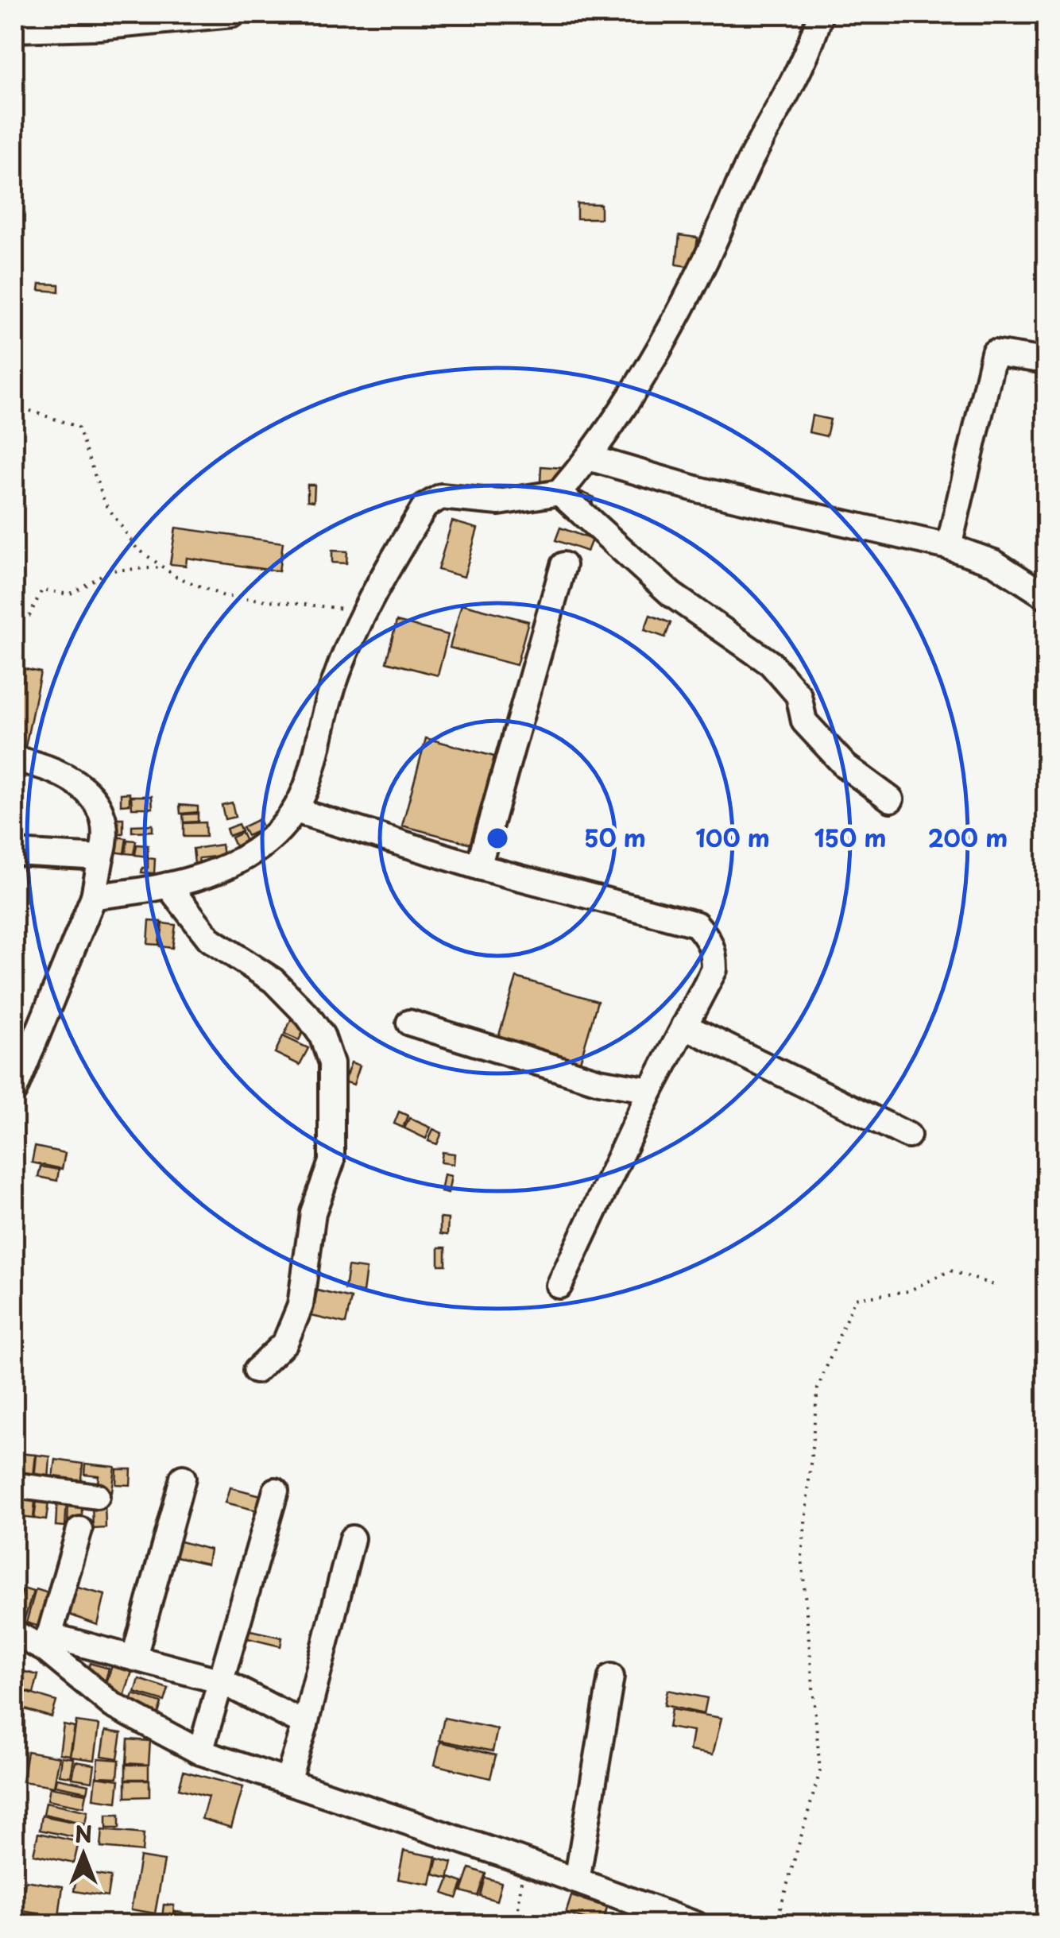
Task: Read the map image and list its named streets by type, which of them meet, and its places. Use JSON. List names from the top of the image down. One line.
{"north":"top","rings":["50 m","100 m","150 m","200 m"]}
